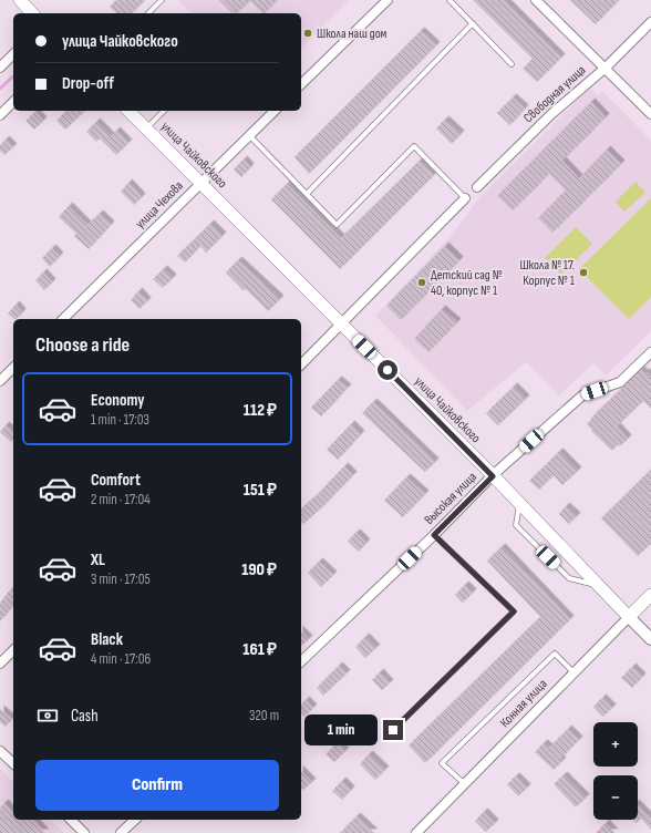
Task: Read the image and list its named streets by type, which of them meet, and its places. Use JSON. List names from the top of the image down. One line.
{"streets":{"main road":["улица Чайковского","Конная улица"],"street":["Свободная улица","улица Чехова","Высокая улица"]},"crossings":[["улица Чайковского","улица Чехова"],["улица Чайковского","Высокая улица"],["улица Чайковского","Конная улица"]],"places":["Школа наш дом","Школа № 17. Корпус № 1","Детский сад № 40, корпус № 1"],"page":{"banner":["улица Чайковского","Drop-off"],"heading":"Choose a ride","list":[{"name":"Economy","note":"1 min · 17:03","value":"112 ₽"},{"name":"Comfort","note":"2 min · 17:04","value":"151 ₽"},{"name":"XL","note":"3 min · 17:05","value":"190 ₽"},{"name":"Black","note":"4 min · 17:06","value":"161 ₽"}],"pay":["Cash","320 m"],"bubble":"1 min","map_buttons":["+","−"],"buttons":"Confirm"}}
